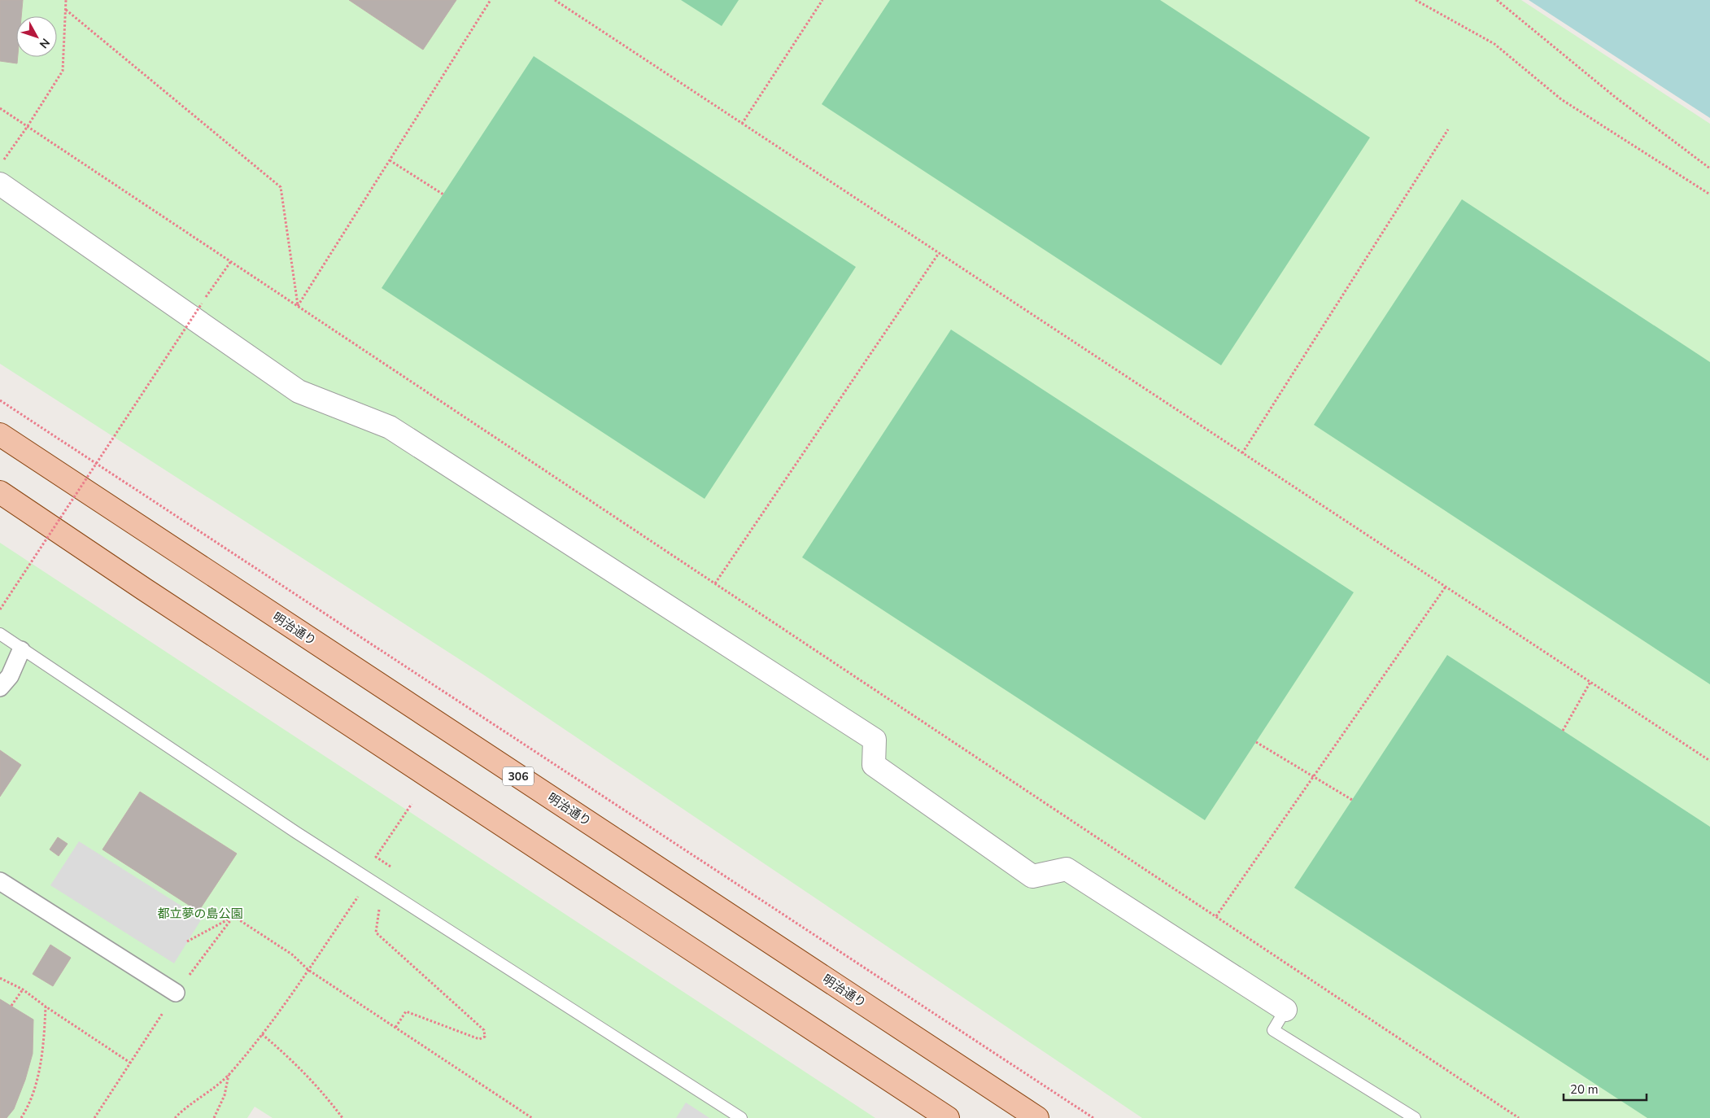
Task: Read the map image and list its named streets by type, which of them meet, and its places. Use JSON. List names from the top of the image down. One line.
{"streets":{"main road":["明治通り","306"]},"parks":["都立夢の島公園"],"scale_bar":"20 m","north":"bottom right"}
